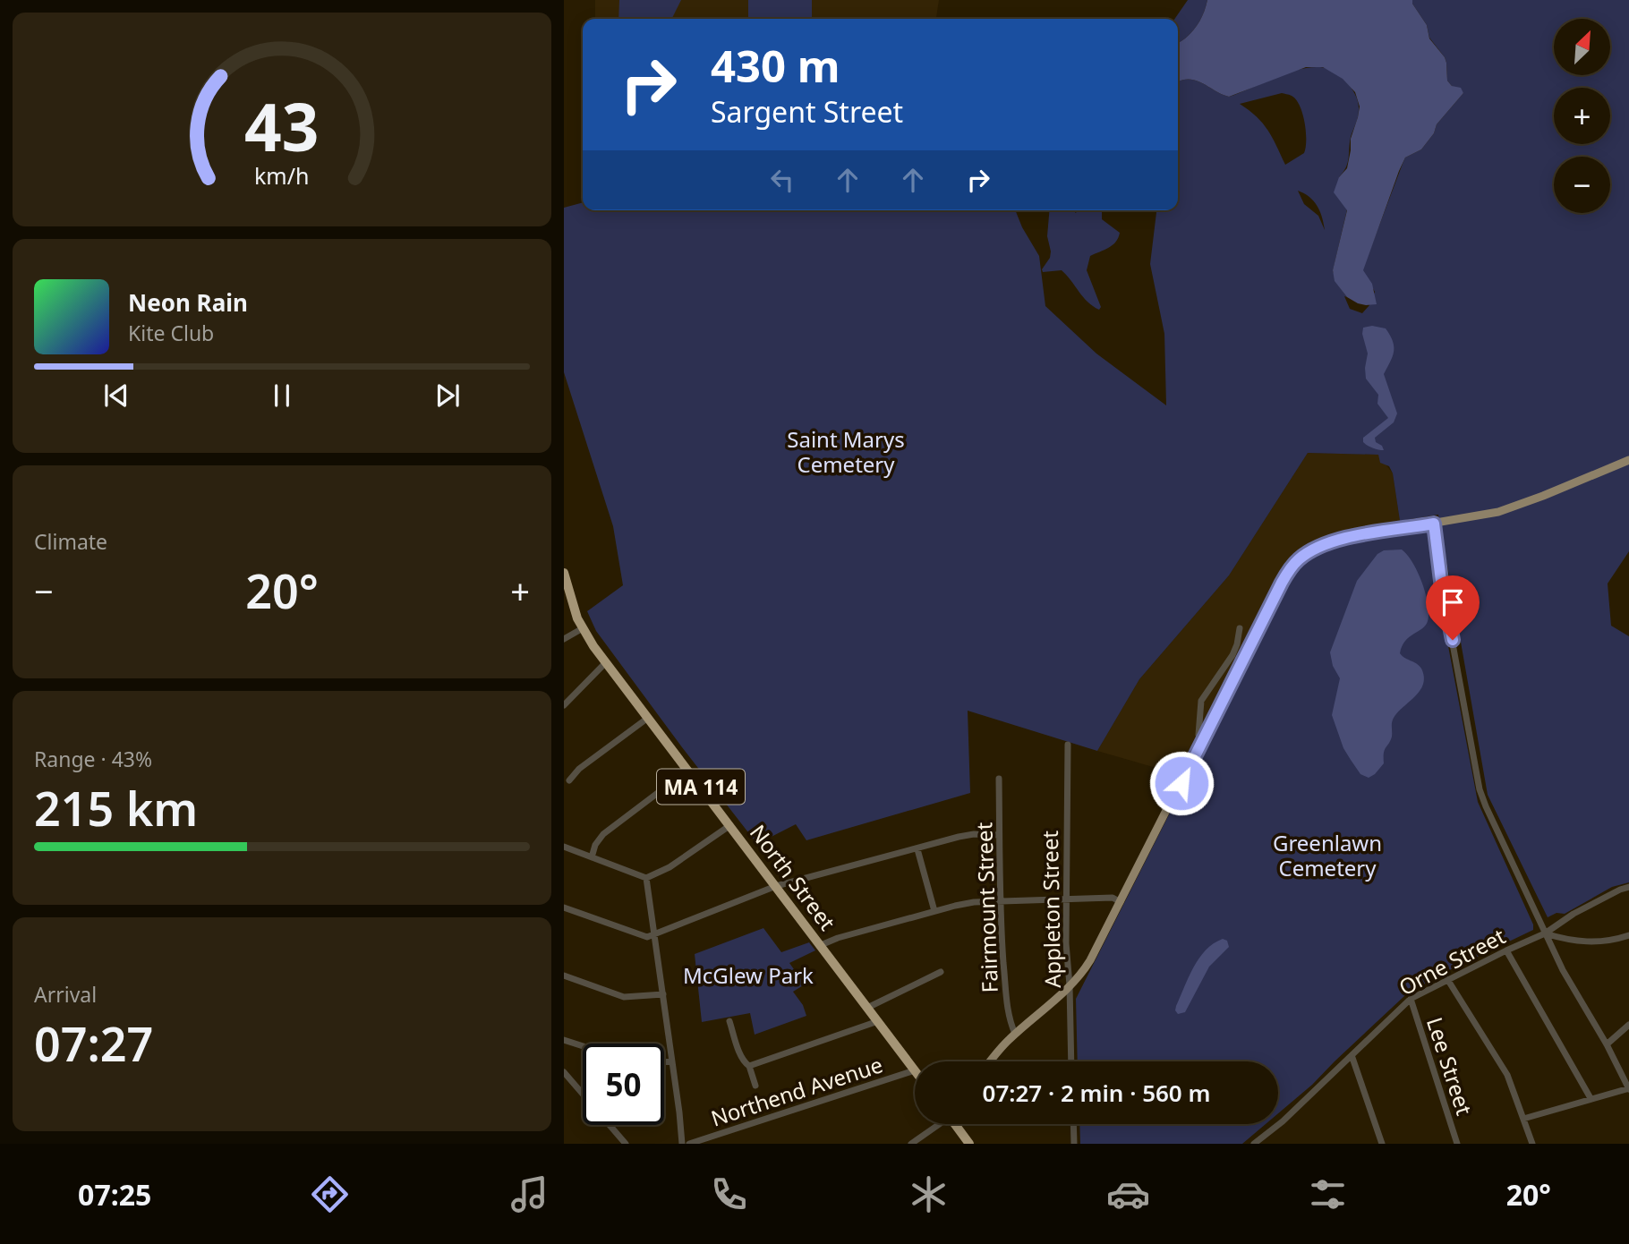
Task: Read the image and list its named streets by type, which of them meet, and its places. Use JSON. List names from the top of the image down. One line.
{"streets":{"highway":["MA 114","North Street"],"street":["Fairmount Street","Appleton Street","Orne Street","Lee Street","Northend Avenue"]},"crossings":[["MA 114","North Street"],["North Street","Northend Avenue"],["Orne Street","Lee Street"]],"parks":["Saint Marys Cemetery","Greenlawn Cemetery","McGlew Park"],"north":"top right","page":{"map_buttons":["+","−"],"turn":["430 m","Sargent Street"],"song":["Neon Rain","Kite Club"],"tile":["Climate",["Range · 43%","215 km"],["Arrival","07:27"]],"heat":["−","20°","+"],"limit":"50","trip":"07:27 · 2 min · 560 m","tabs":["07:25","20°"],"gauge":["43","km/h"]}}
